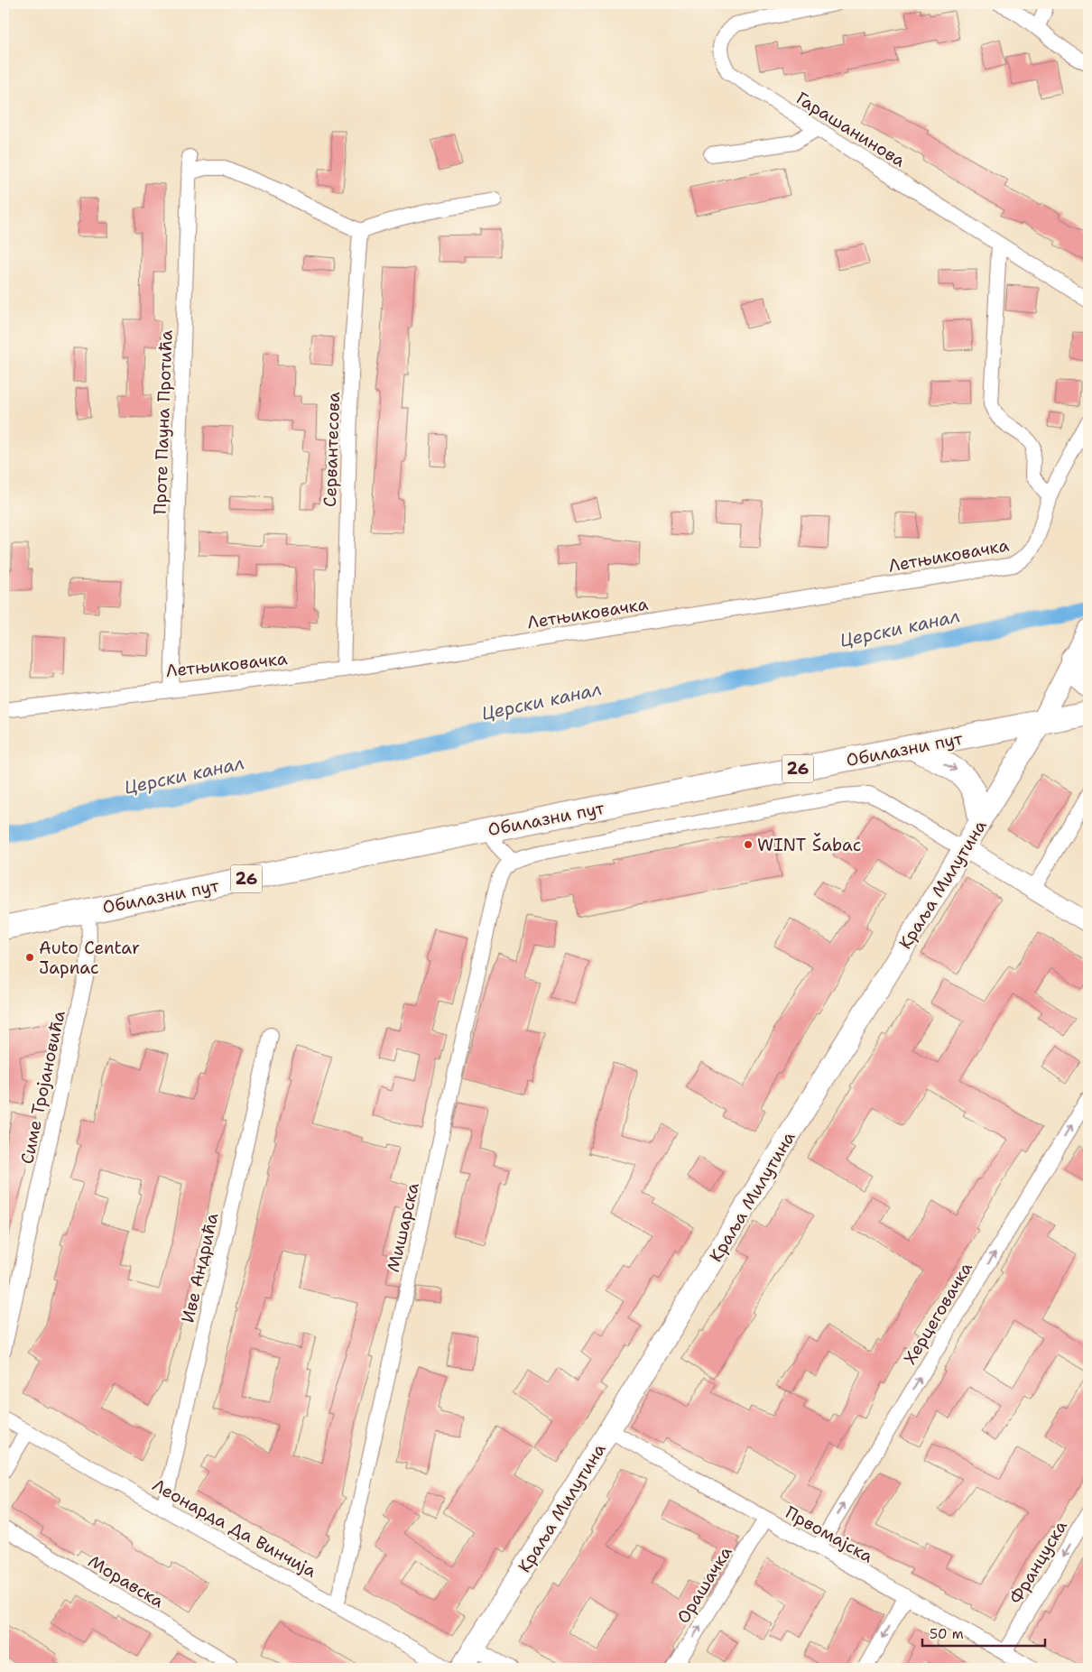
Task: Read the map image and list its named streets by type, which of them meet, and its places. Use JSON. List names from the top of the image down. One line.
{"streets":{"main road":["Обилазни пут","26","Краља Милутина"],"street":["Гарашанинова","Проте Пауна Протића","Сервантесова","Летњиковачка","Симе Тројановића","Мишарска","Иве Андрића","Херцеговачка","Леонарда Да Винчија","Првомајска","Француска","Моравска","Орашачка"]},"crossings":[["Проте Пауна Протића","Сервантесова"],["Проте Пауна Протића","Летњиковачка"],["Сервантесова","Летњиковачка"],["Обилазни пут","Краља Милутина"],["Обилазни пут","Симе Тројановића"],["Краља Милутина","Првомајска"],["Мишарска","Леонарда Да Винчија"],["Иве Андрића","Леонарда Да Винчија"],["Херцеговачка","Првомајска"],["Првомајска","Француска"],["Првомајска","Орашачка"]],"one_way":["Херцеговачка","Француска","Орашачка"],"water":["Церски канал"],"places":["WINT Šabac","Auto Centar Japnac"],"scale_bar":"50 m"}
